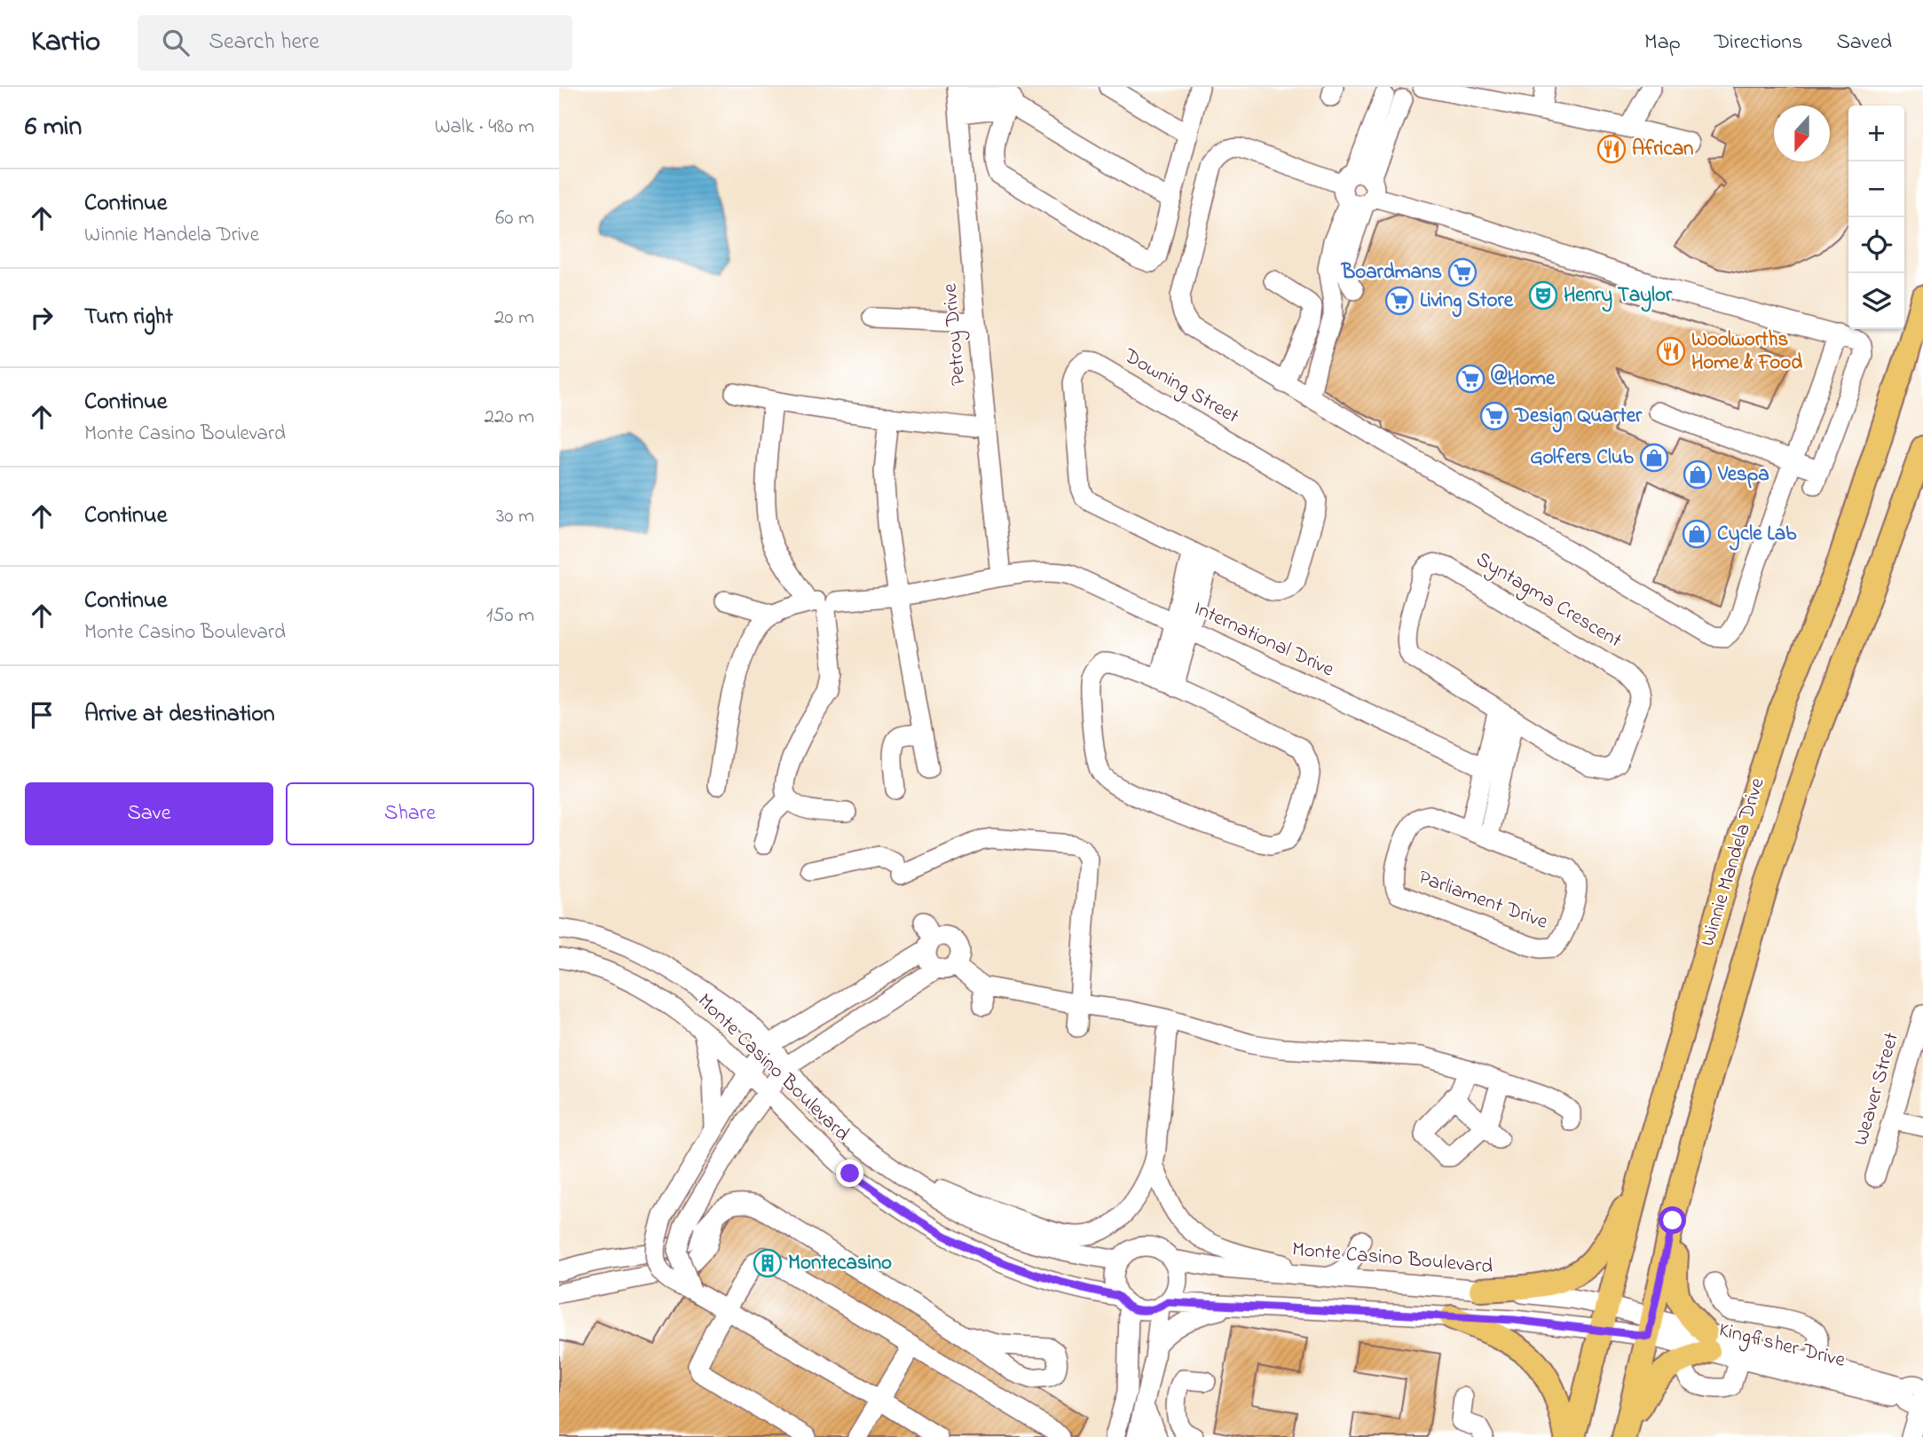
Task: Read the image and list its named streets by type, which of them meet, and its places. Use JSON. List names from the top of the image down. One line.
{"streets":{"main road":["Winnie Mandela Drive"],"street":["Petroy Drive","Downing Street","Syntagma Crescent","International Drive","Parliament Drive","Monte Casino Boulevard","Weaver Street","Kingfisher Drive"]},"crossings":[["Petroy Drive","International Drive"],["Winnie Mandela Drive","Monte Casino Boulevard"],["Winnie Mandela Drive","Kingfisher Drive"],["Monte Casino Boulevard","Kingfisher Drive"]],"places":{"restaurant":["African","Woolworths Home & Food"],"supermarket":["Boardmans","Living Store","@Home","Design Quarter"],"theatre":["Henry Taylor"],"shop":["Golfers Club","Vespa","Cycle Lab"],"building":["Montecasino"]},"north":"bottom","page":{"header":"Kartio","search":"Search here","nav":["Map","Directions","Saved"],"heading":["6 min","Walk · 480 m"],"map_buttons":["+","−"],"list":[["Continue","Winnie Mandela Drive","60 m"],["Turn right","20 m"],["Continue","Monte Casino Boulevard","220 m"],["Continue","30 m"],["Continue","Monte Casino Boulevard","150 m"],"Arrive at destination"],"buttons":["Save","Share"]}}
